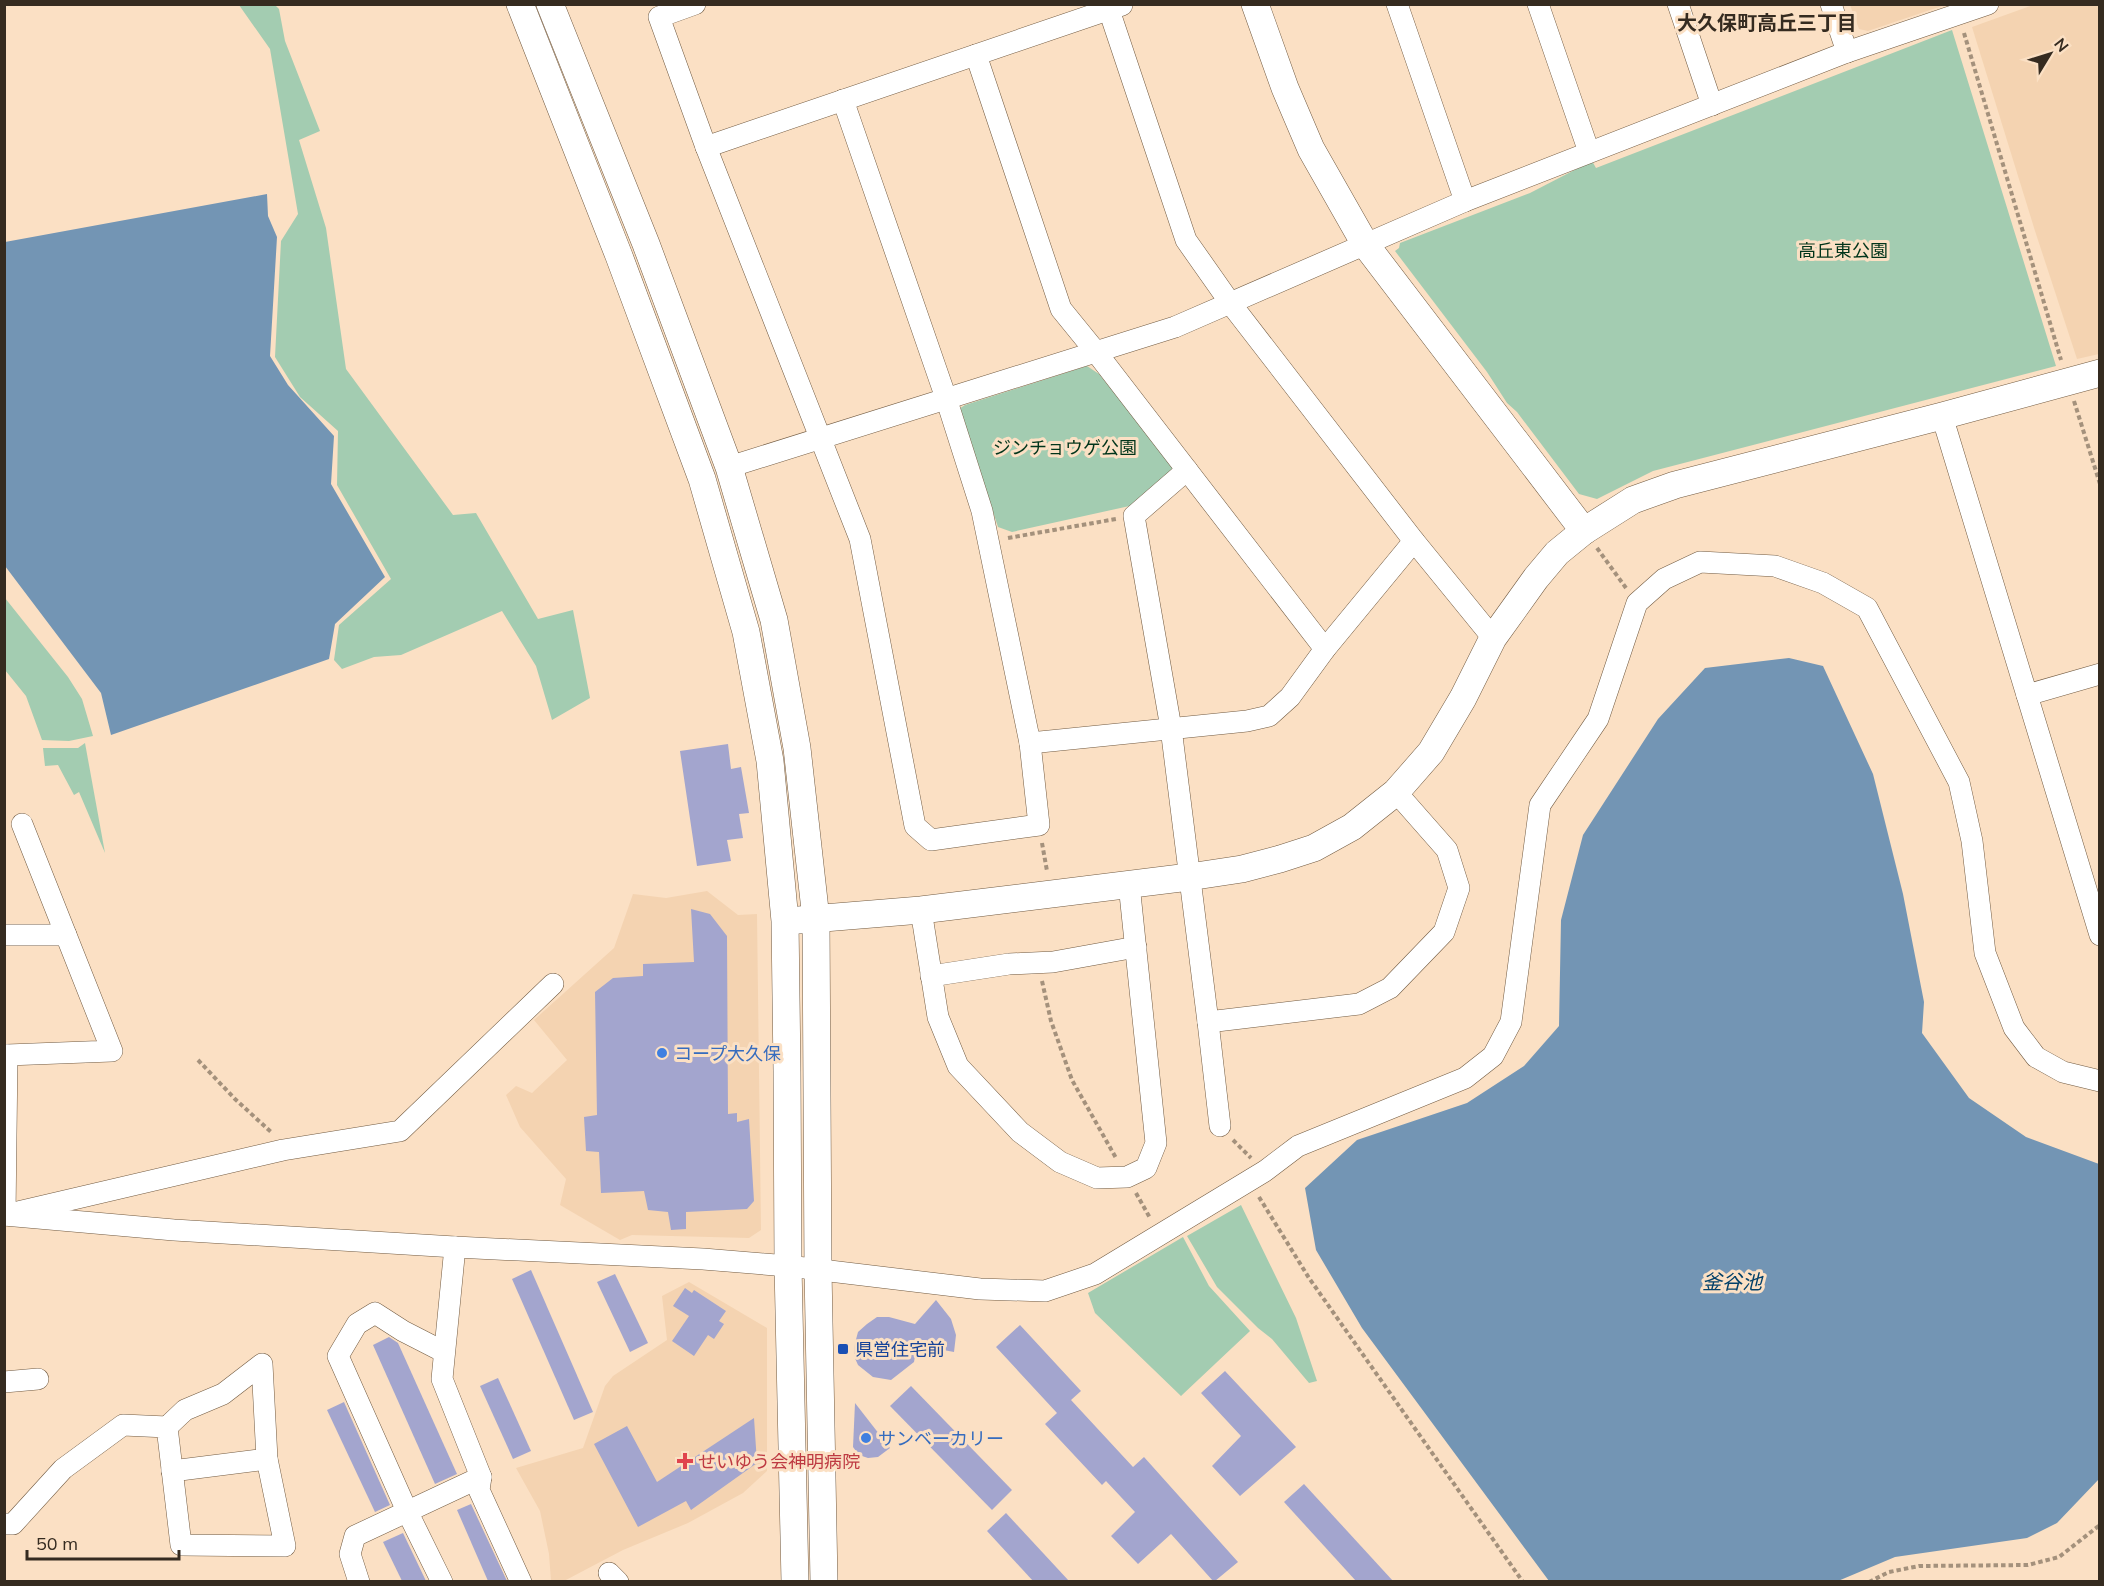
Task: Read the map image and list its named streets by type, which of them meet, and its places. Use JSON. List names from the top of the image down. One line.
{"districts":["大久保町高丘三丁目"],"water":["釜谷池"],"parks":["高丘東公園","ジンチョウゲ公園"],"places":{"other":["コープ大久保","サンベーカリー"],"transit":["県営住宅前"],"health":["せいゆう会神明病院"]},"scale_bar":"50 m","north":"top right"}
